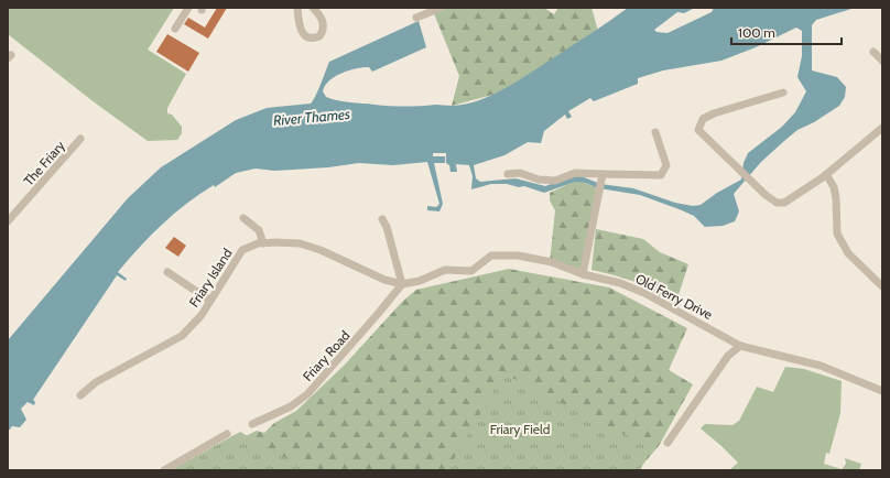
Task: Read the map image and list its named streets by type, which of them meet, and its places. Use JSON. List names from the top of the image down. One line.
{"streets":{"street":["The Friary","Friary Island","Old Ferry Drive","Friary Road"]},"crossings":[["Friary Island","Old Ferry Drive"],["Friary Island","Friary Road"],["Old Ferry Drive","Friary Road"]],"water":["River Thames"],"parks":["Friary Field"],"scale_bar":"100 m"}
